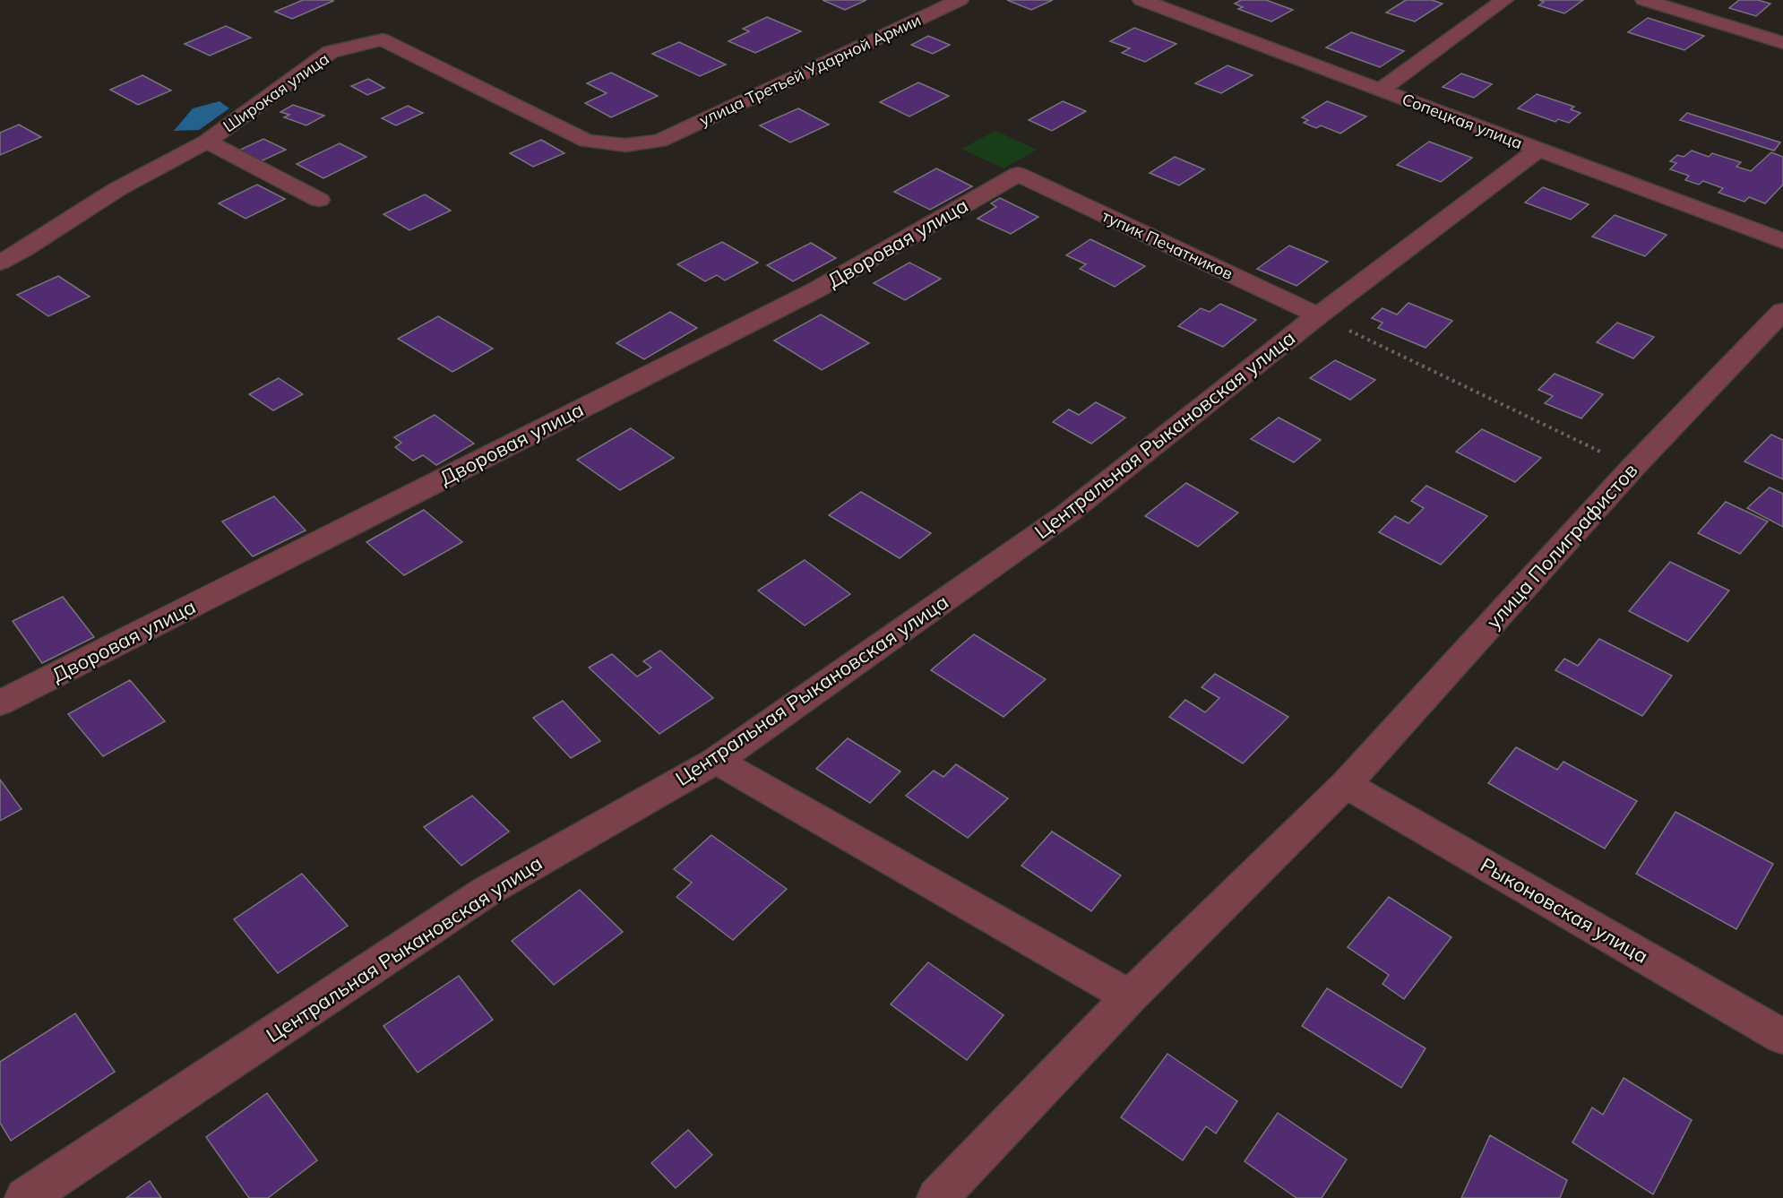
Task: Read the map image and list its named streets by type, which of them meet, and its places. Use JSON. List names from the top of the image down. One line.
{"streets":{"street":["улица Третьей Ударной Армии","Широкая улица","Сопецкая улица","Дворовая улица","тупик Печатников","Центральная Рыкановская улица","улица Полиграфистов","Рыконовская улица"]},"crossings":[["улица Третьей Ударной Армии","Широкая улица"],["Сопецкая улица","Центральная Рыкановская улица"],["Дворовая улица","тупик Печатников"],["тупик Печатников","Центральная Рыкановская улица"],["улица Полиграфистов","Рыконовская улица"]]}
